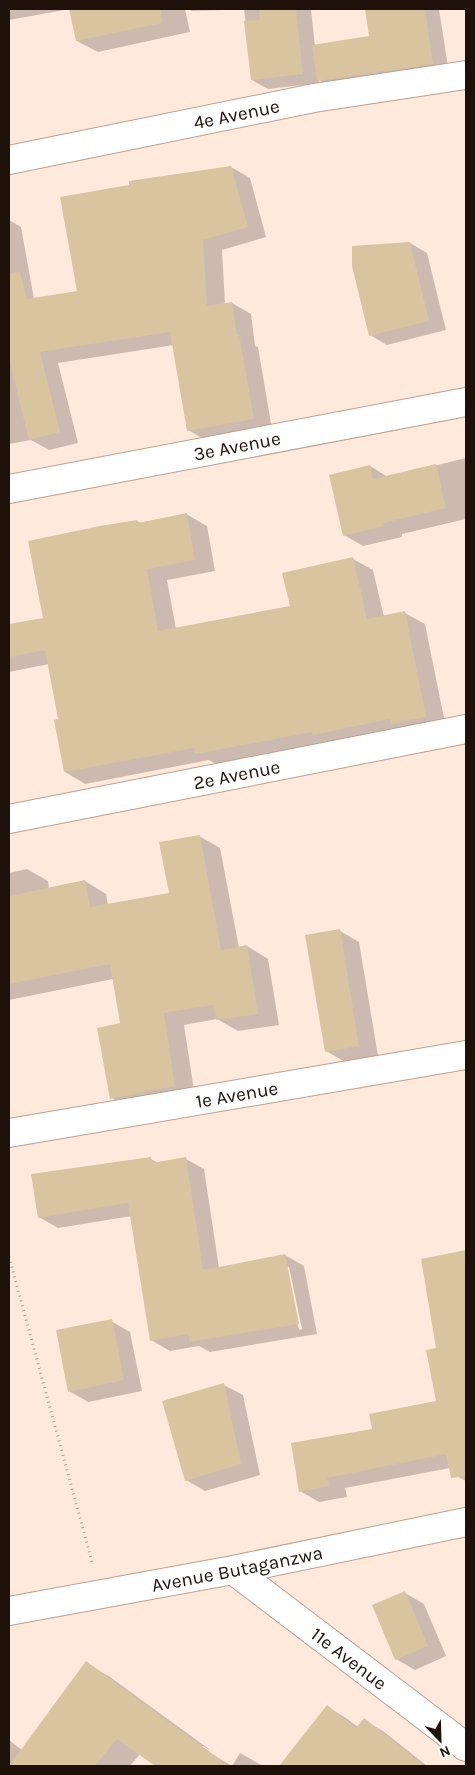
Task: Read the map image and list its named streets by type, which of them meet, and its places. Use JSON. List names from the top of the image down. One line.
{"streets":{"street":["4e Avenue","3e Avenue","2e Avenue","1e Avenue","Avenue Butaganzwa","11e Avenue"]},"crossings":[["Avenue Butaganzwa","11e Avenue"]],"north":"bottom right"}
